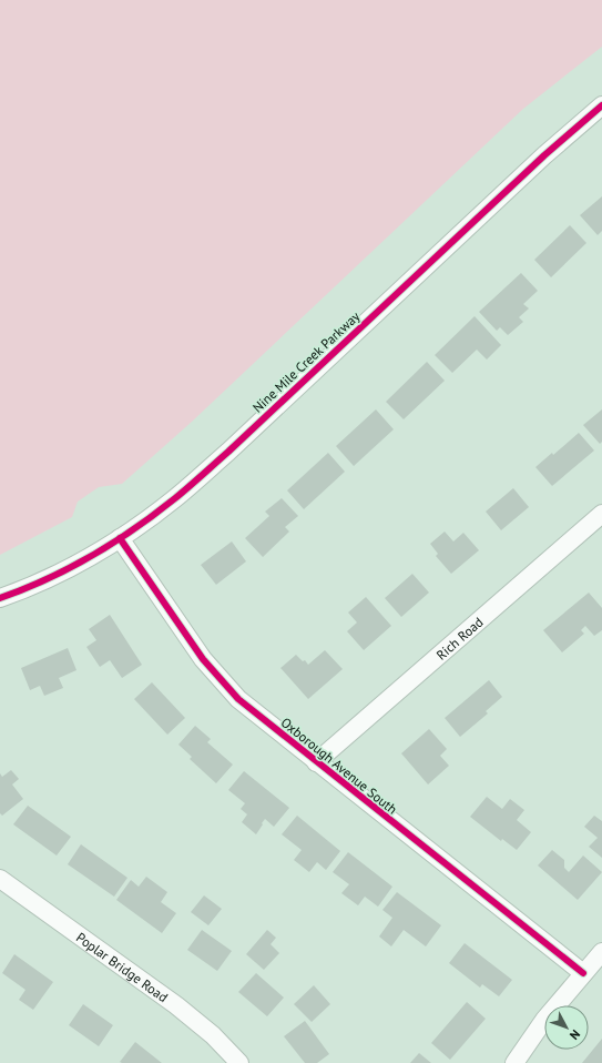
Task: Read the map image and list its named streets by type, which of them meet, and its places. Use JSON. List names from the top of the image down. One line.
{"streets":{"street":["Nine Mile Creek Parkway","Rich Road","Oxborough Avenue South","Poplar Bridge Road"]},"crossings":[["Nine Mile Creek Parkway","Oxborough Avenue South"],["Rich Road","Oxborough Avenue South"]],"north":"bottom right"}
